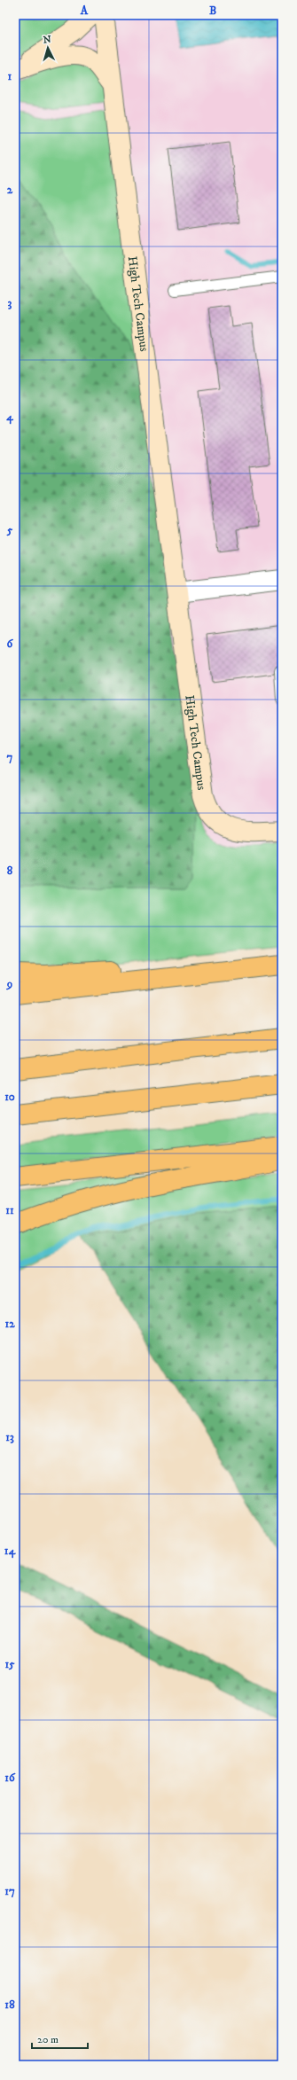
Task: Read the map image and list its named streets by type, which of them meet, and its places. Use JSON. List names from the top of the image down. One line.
{"streets":{"street":["High Tech Campus"]},"scale_bar":"20 m","north":"top","grid":{"columns":["A","B"],"rows":["1","2","3","4","5","6","7","8","9","10","11","12","13","14","15","16","17","18"]}}
